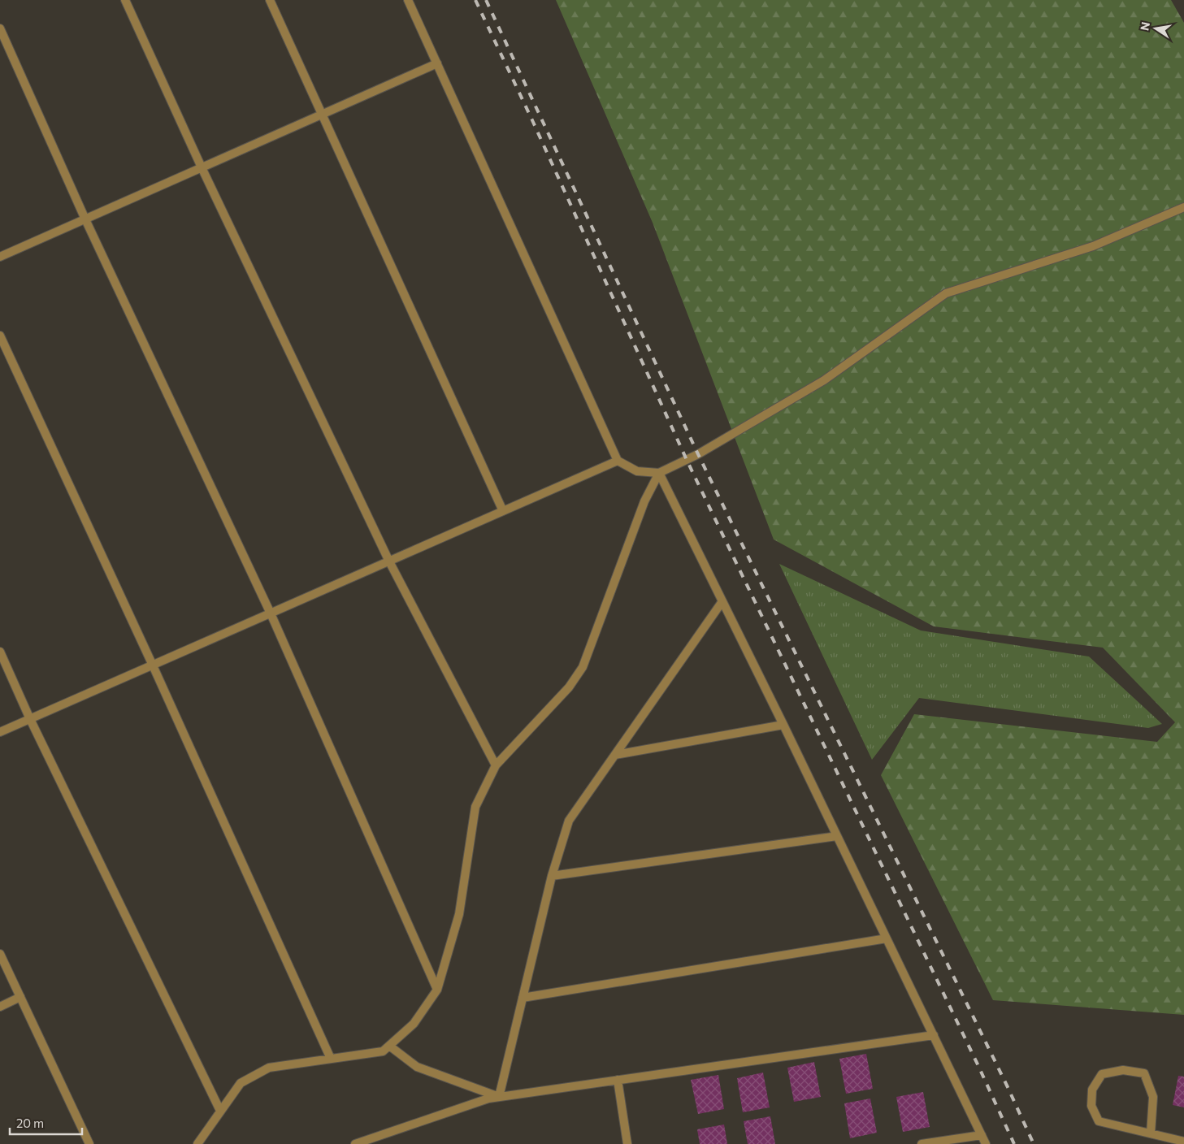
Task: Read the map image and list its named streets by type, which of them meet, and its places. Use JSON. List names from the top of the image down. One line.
{"scale_bar":"20 m","north":"left"}
